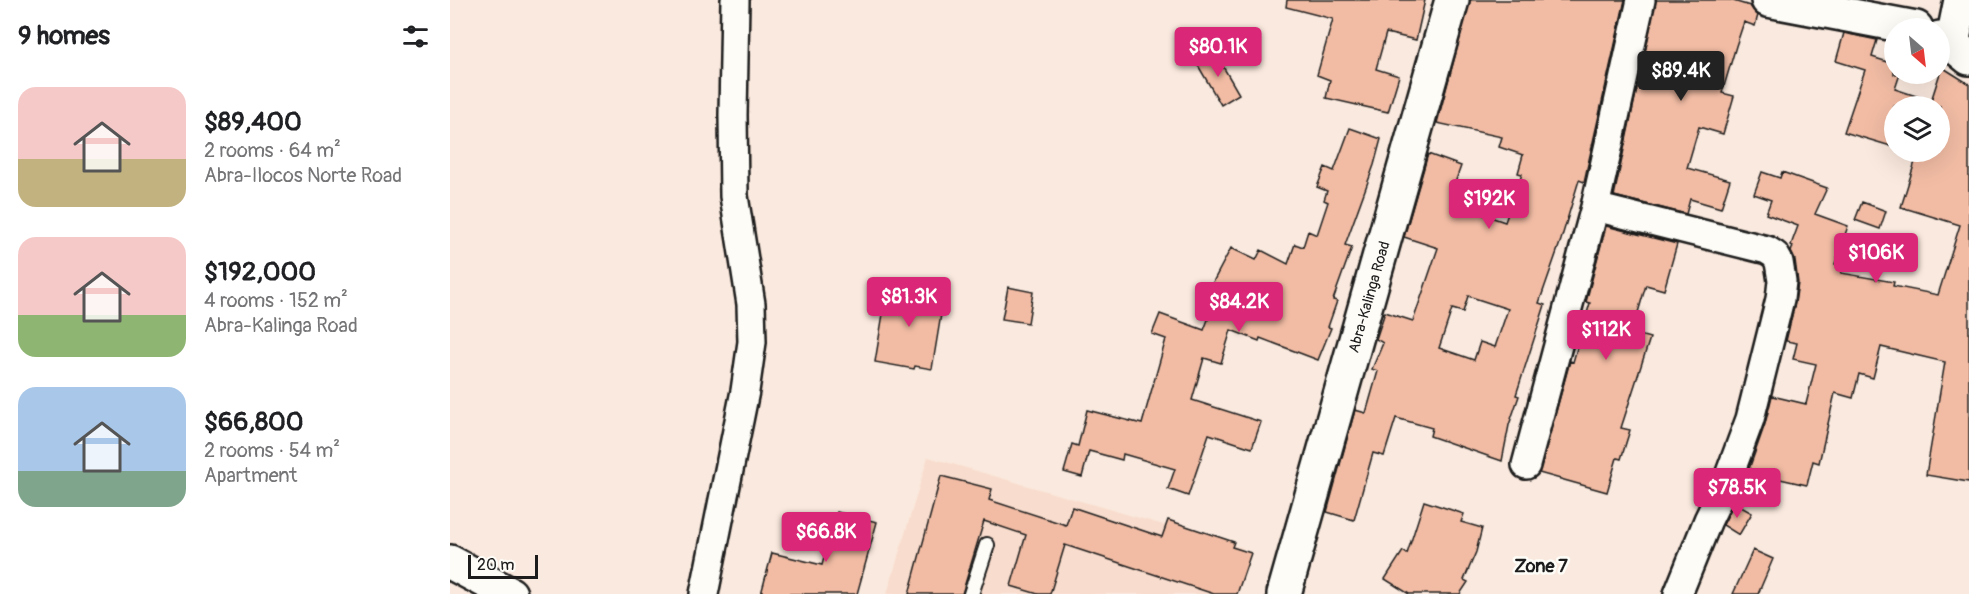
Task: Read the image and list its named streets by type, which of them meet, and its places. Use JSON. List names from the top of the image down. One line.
{"streets":{"main road":["Abra-Kalinga Road"]},"districts":["Zone 7"],"scale_bar":"20 m","north":"bottom right","page":{"heading":"9 homes","price":["$80.1K","$89.4K","$192K","$106K","$81.3K","$84.2K","$112K","$78.5K","$66.8K"],"list":[{"name":"$89,400","note":"2 rooms · 64 m² · Abra-Ilocos Norte Road"},{"name":"$192,000","note":"4 rooms · 152 m² · Abra-Kalinga Road"},{"name":"$66,800","note":"2 rooms · 54 m² · Apartment"}],"scale":"20 m"}}
